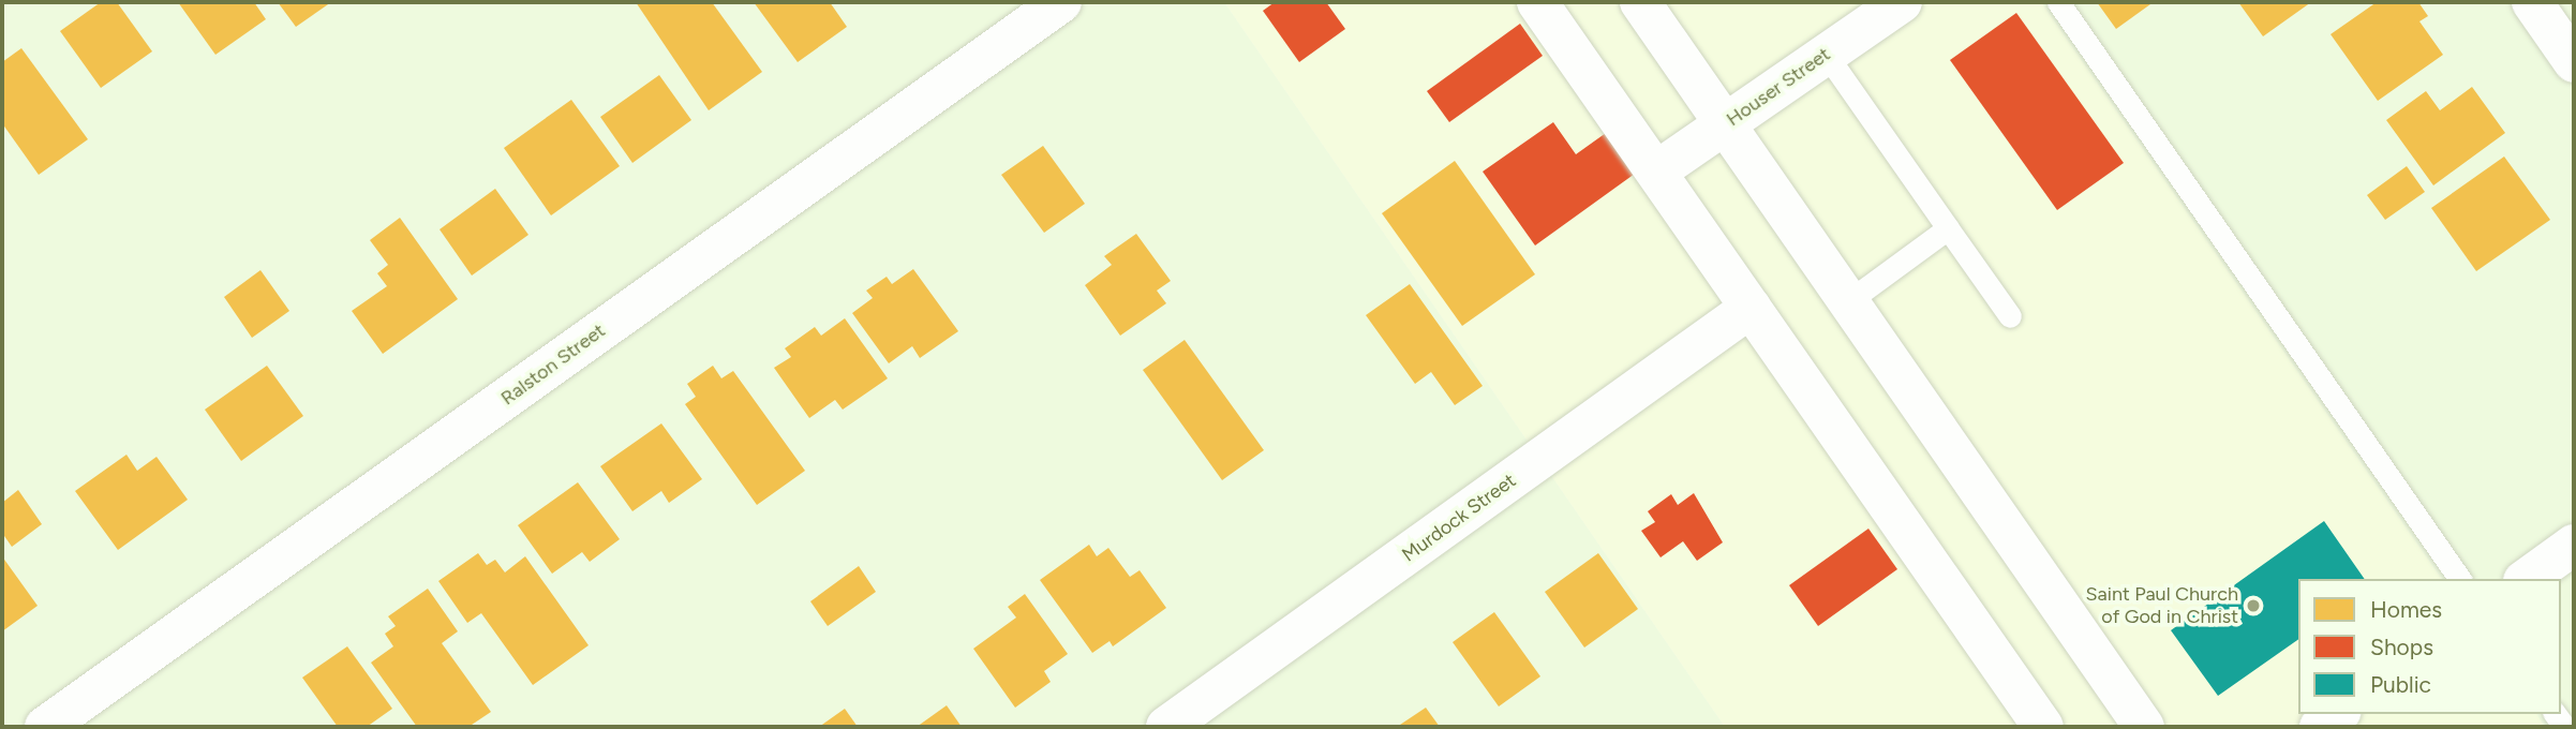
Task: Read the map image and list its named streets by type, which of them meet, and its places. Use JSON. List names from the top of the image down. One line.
{"streets":{"street":["Houser Street","Ralston Street","Murdock Street"]},"places":["Saint Paul Church of God in Christ"],"legend":["Homes","Shops","Public"]}
